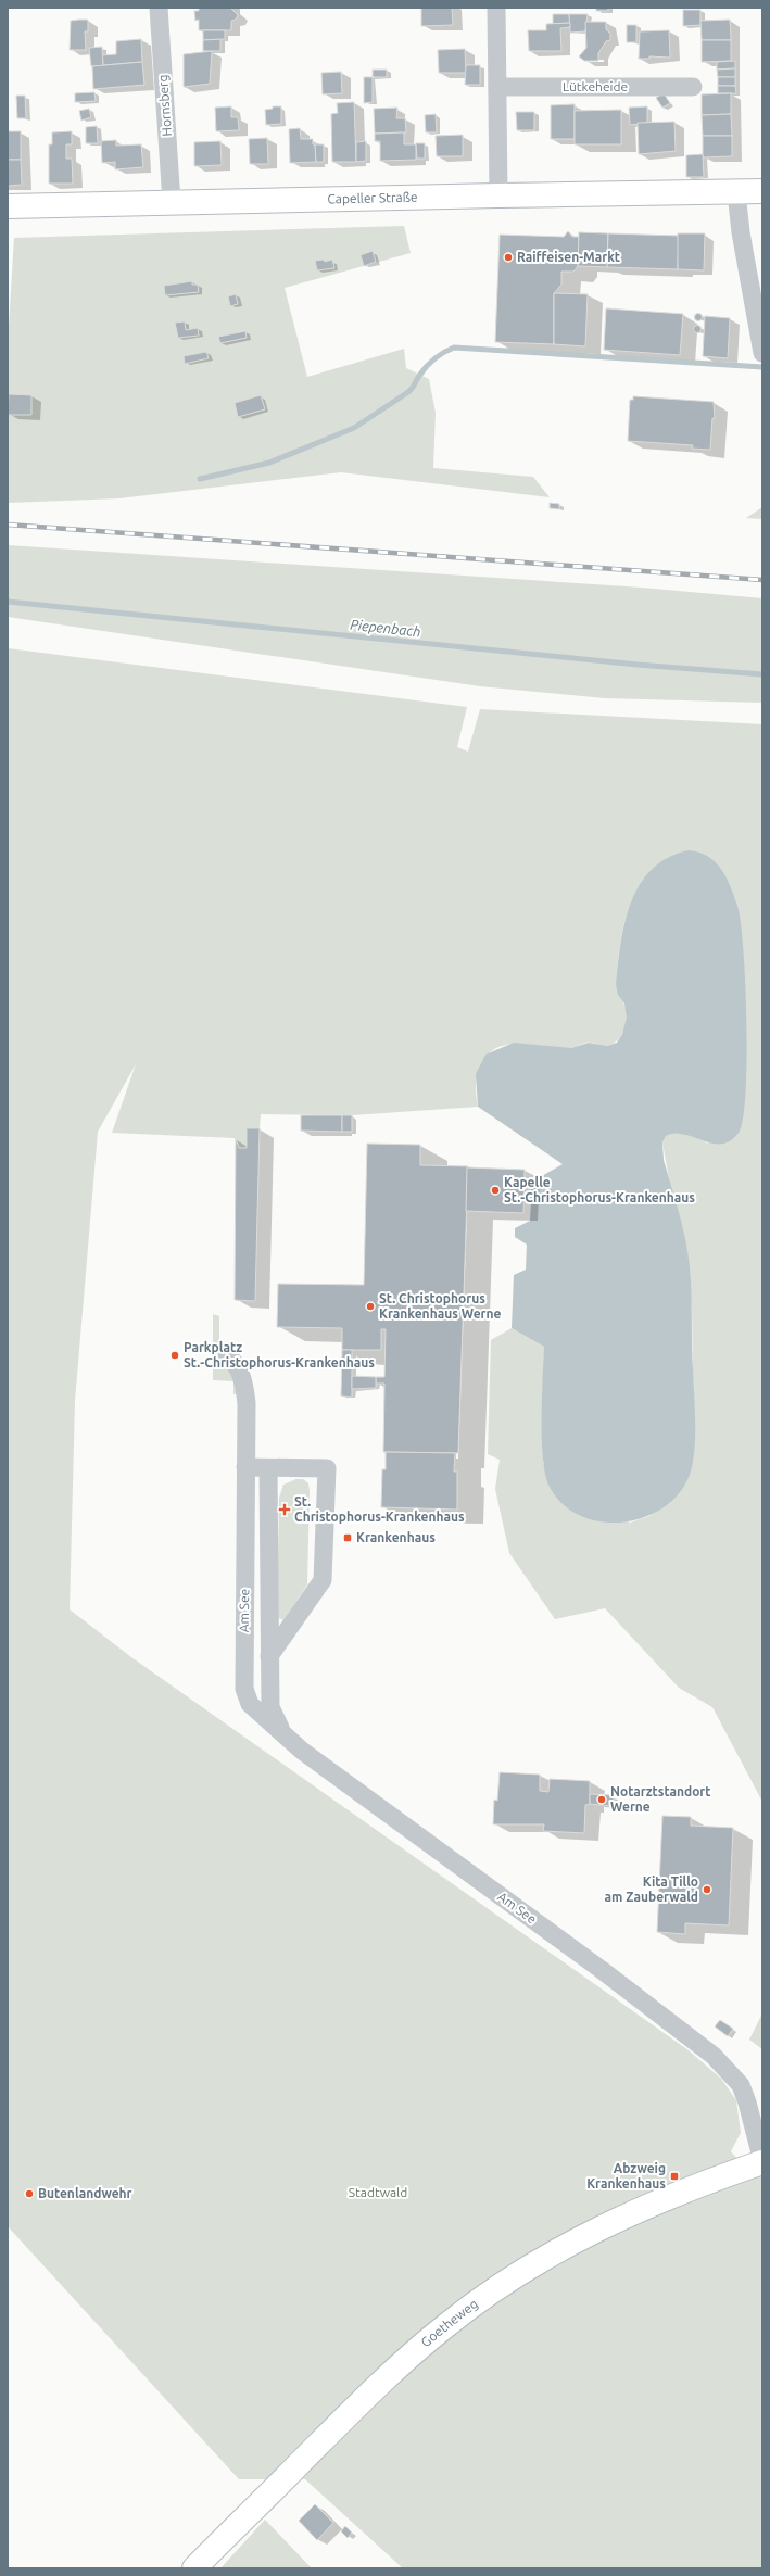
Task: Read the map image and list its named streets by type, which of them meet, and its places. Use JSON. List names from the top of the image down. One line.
{"streets":{"street":["Lütkeheide","Hornsberg","Capeller Straße","Am See","Goetheweg"]},"crossings":[["Hornsberg","Capeller Straße"],["Am See","Goetheweg"]],"water":["Piepenbach"],"parks":["Stadtwald"],"places":{"other":["Raiffeisen-Markt","Kapelle St.-Christophorus-Krankenhaus","St. Christophorus Krankenhaus Werne","Parkplatz St.-Christophorus-Krankenhaus","Notarztstandort Werne","Kita Tillo am Zauberwald","Butenlandwehr"],"health":["St. Christophorus-Krankenhaus"],"transit":["Krankenhaus","Abzweig Krankenhaus"]}}
